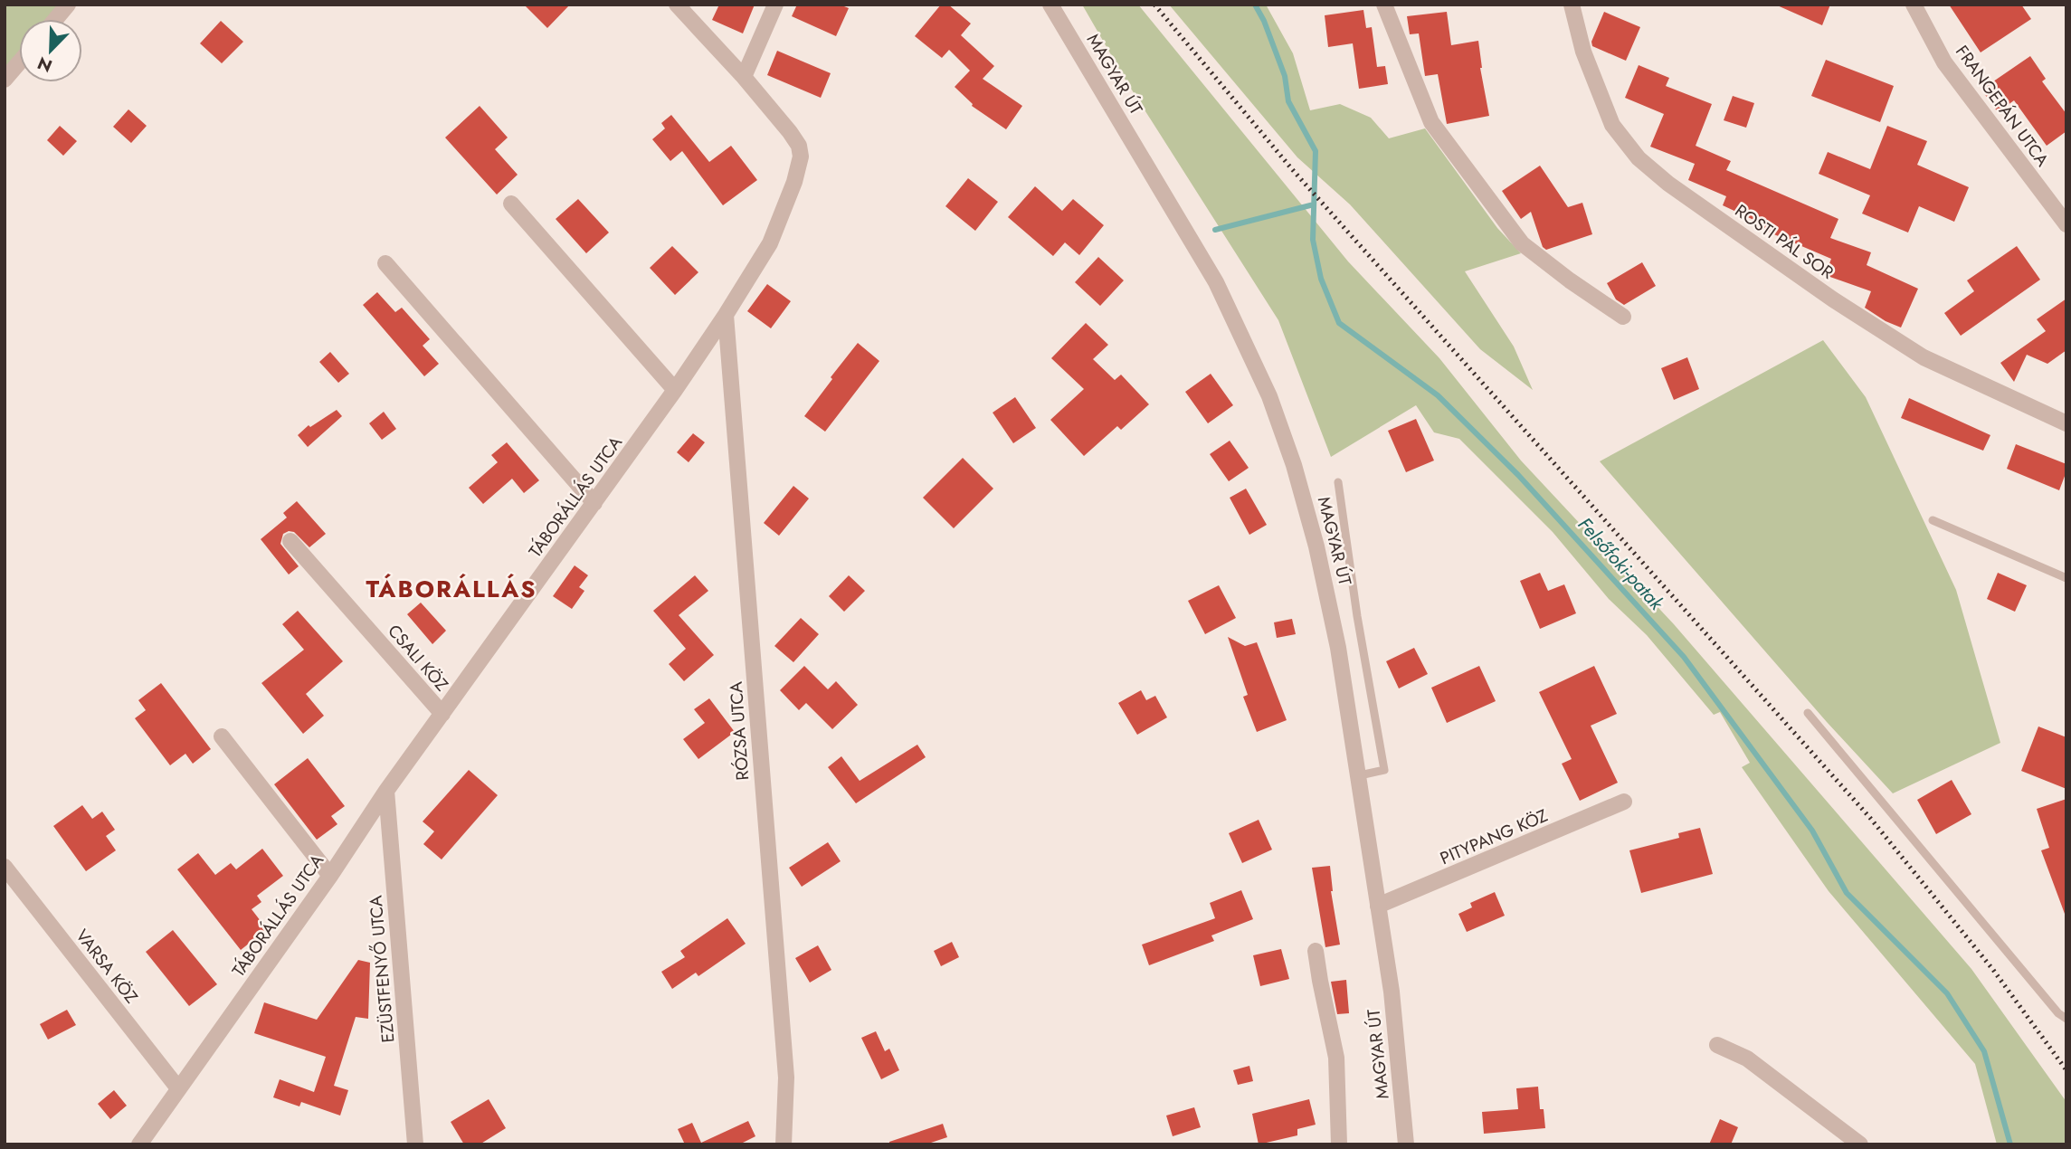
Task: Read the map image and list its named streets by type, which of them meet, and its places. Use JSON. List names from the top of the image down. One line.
{"streets":{"street":["MAGYAR ÚT","FRANGEPÁN UTCA","ROSTI PÁL SOR","TÁBORÁLLÁS UTCA","CSALI KÖZ","RÓZSA UTCA","PITYPANG KÖZ","VARSA KÖZ","EZÜSTFENYŐ UTCA"]},"crossings":[["MAGYAR ÚT","PITYPANG KÖZ"],["TÁBORÁLLÁS UTCA","CSALI KÖZ"],["TÁBORÁLLÁS UTCA","RÓZSA UTCA"],["TÁBORÁLLÁS UTCA","VARSA KÖZ"],["TÁBORÁLLÁS UTCA","EZÜSTFENYŐ UTCA"]],"districts":["TÁBORÁLLÁS"],"water":["Felsőfoki-patak"],"north":"bottom left"}
